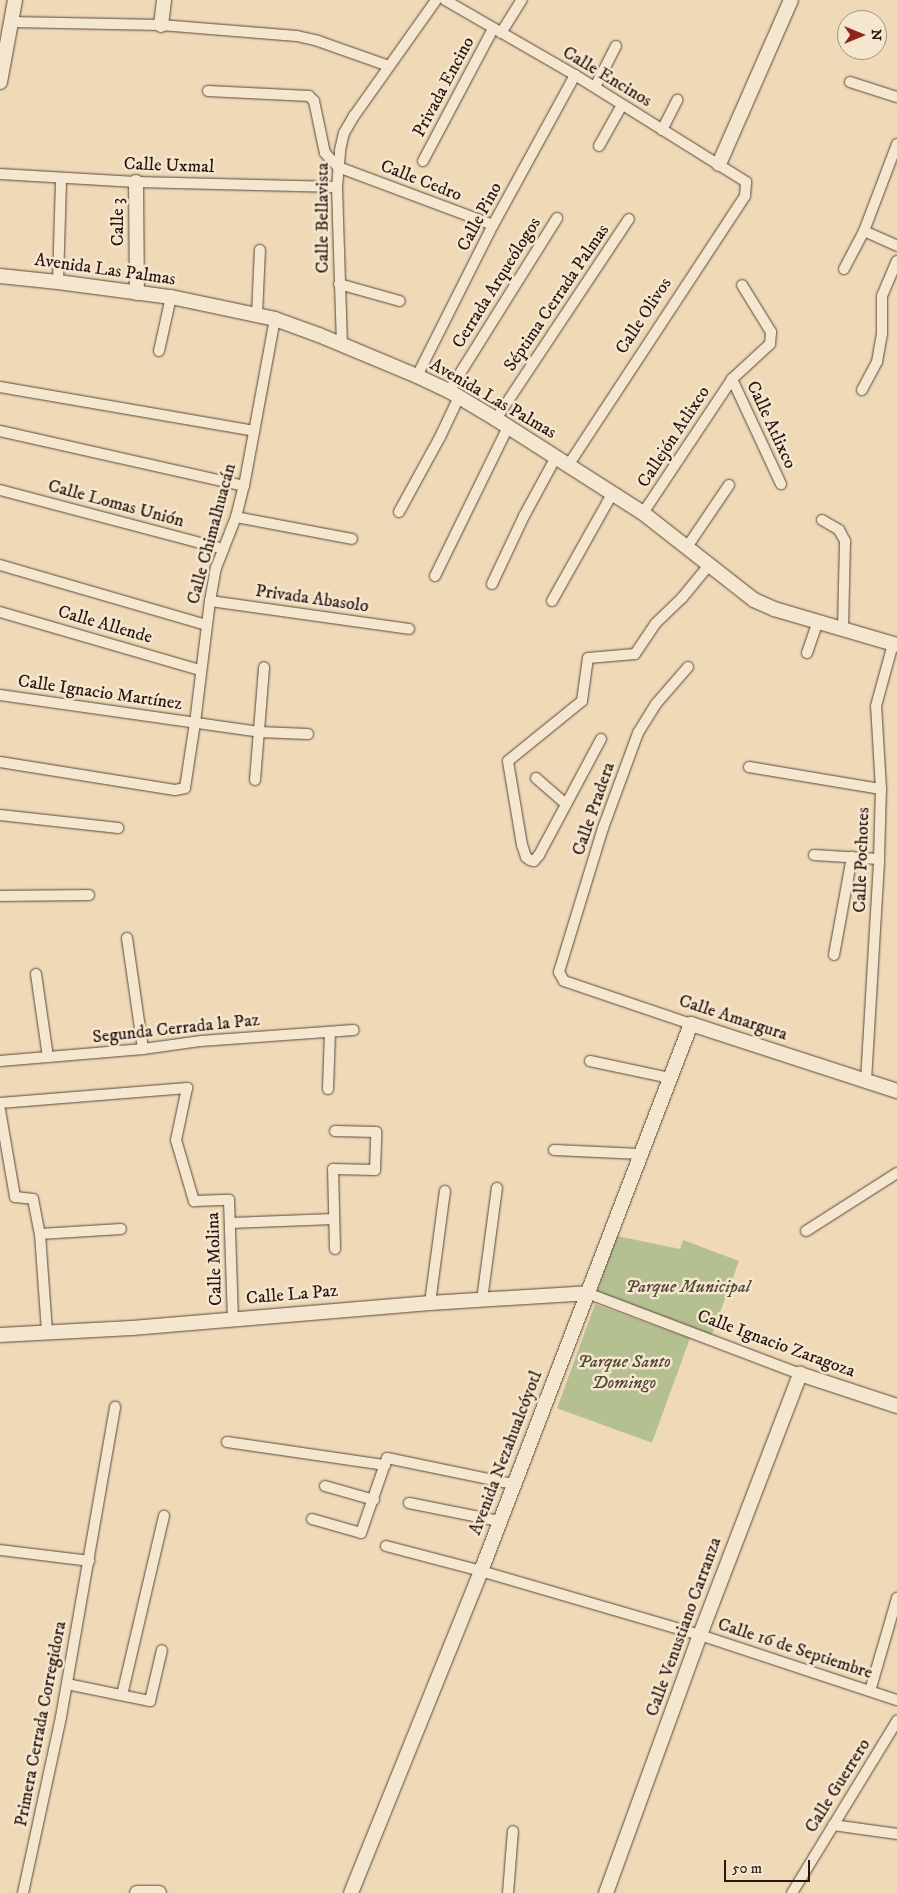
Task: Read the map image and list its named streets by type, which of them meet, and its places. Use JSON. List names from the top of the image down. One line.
{"streets":{"main road":["Calle 3","Avenida Las Palmas","Calle Amargura","Calle La Paz","Calle Ignacio Zaragoza","Avenida Nezahualcóyotl","Calle Venustiano Carranza"],"street":["Calle Encinos","Privada Encino","Calle Uxmal","Calle Cedro","Calle Pino","Calle Bellavista","Cerrada Arqueólogos","Séptima Cerrada Palmas","Calle Olivos","Calle Atlixco","Callejón Atlixco","Calle Lomas Unión","Calle Chimalhuacán","Privada Abasolo","Calle Allende","Calle Ignacio Martínez","Calle Pradera","Calle Pochotes","Segunda Cerrada la Paz","Calle Molina","Calle 16 de Septiembre","Primera Cerrada Corregidora","Calle Guerrero"]},"crossings":[["Calle Encinos","Privada Encino"],["Calle Encinos","Calle Pino"],["Calle Encinos","Calle Olivos"],["Calle Uxmal","Calle Bellavista"],["Calle Uxmal","Calle 3"],["Calle Cedro","Calle Pino"],["Calle Cedro","Calle Bellavista"],["Calle Pino","Avenida Las Palmas"],["Calle Bellavista","Avenida Las Palmas"],["Calle 3","Avenida Las Palmas"],["Avenida Las Palmas","Cerrada Arqueólogos"],["Avenida Las Palmas","Séptima Cerrada Palmas"],["Avenida Las Palmas","Calle Olivos"],["Avenida Las Palmas","Callejón Atlixco"],["Avenida Las Palmas","Calle Chimalhuacán"],["Avenida Las Palmas","Calle Pochotes"],["Calle Atlixco","Callejón Atlixco"],["Calle Lomas Unión","Calle Chimalhuacán"],["Calle Chimalhuacán","Privada Abasolo"],["Calle Chimalhuacán","Calle Allende"],["Calle Chimalhuacán","Calle Ignacio Martínez"],["Calle Pradera","Calle Amargura"],["Calle Pochotes","Calle Amargura"],["Calle Amargura","Avenida Nezahualcóyotl"],["Calle Molina","Calle La Paz"],["Calle La Paz","Calle Ignacio Zaragoza"],["Calle La Paz","Avenida Nezahualcóyotl"],["Calle Ignacio Zaragoza","Avenida Nezahualcóyotl"],["Calle Ignacio Zaragoza","Calle Venustiano Carranza"],["Avenida Nezahualcóyotl","Calle 16 de Septiembre"],["Calle Venustiano Carranza","Calle 16 de Septiembre"]],"parks":["Parque Municipal","Parque Santo Domingo"],"scale_bar":"50 m","north":"right"}
